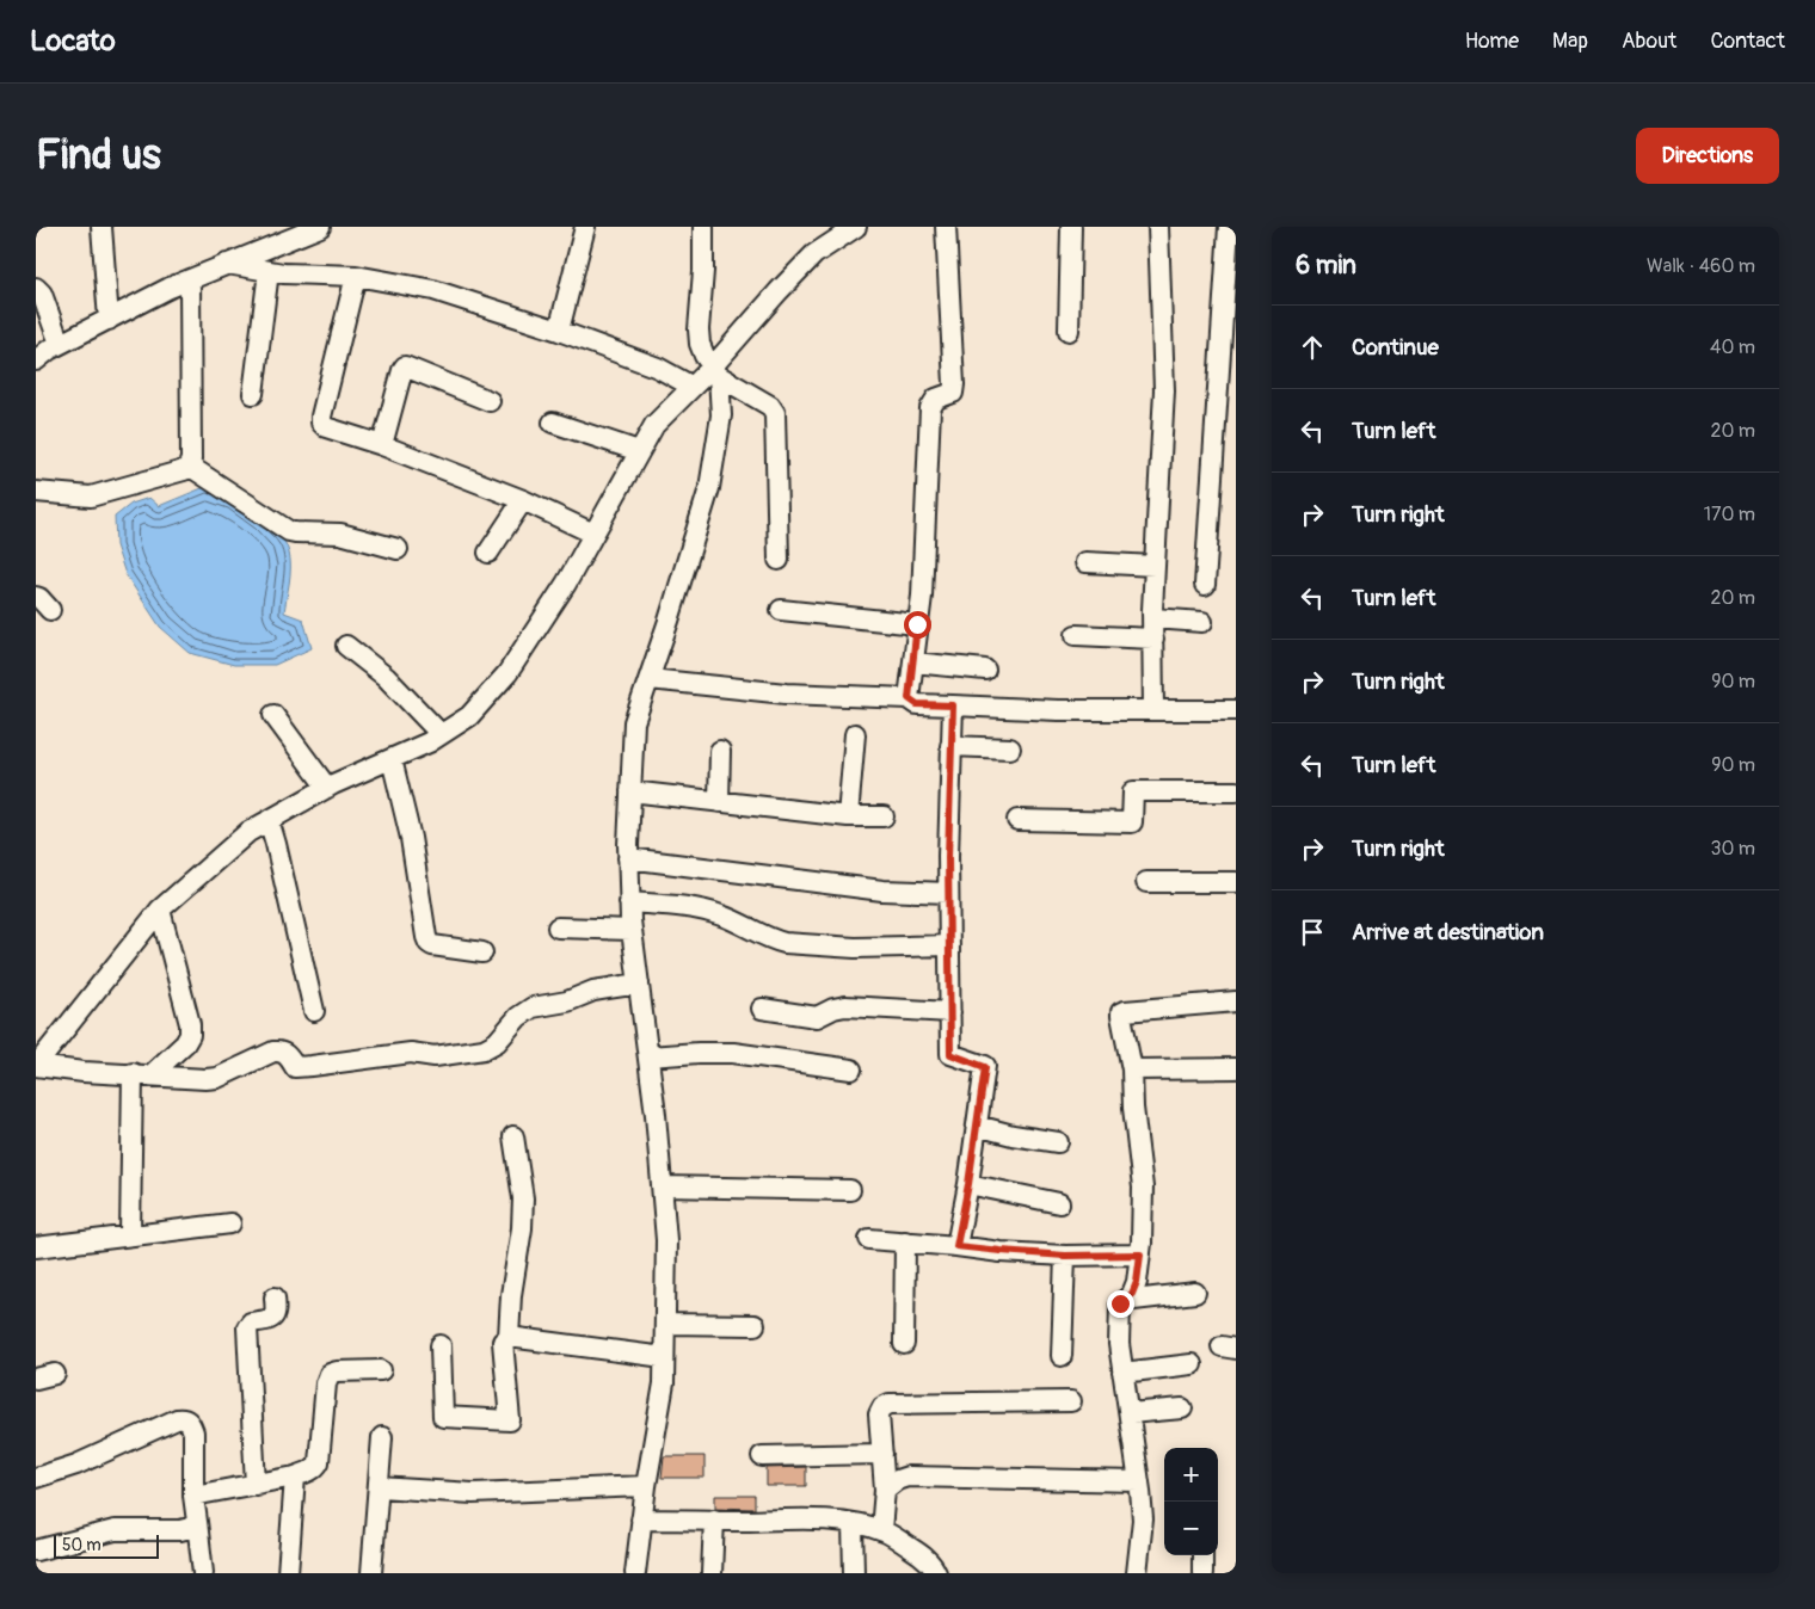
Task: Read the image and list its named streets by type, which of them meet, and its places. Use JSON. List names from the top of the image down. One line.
{"scale_bar":"50 m","page":{"header":"Locato","nav":["Home","Map","About","Contact"],"buttons":"Directions","title":"Find us","heading":["6 min","Walk · 460 m"],"list":[["Continue","40 m"],["Turn left","20 m"],["Turn right","170 m"],["Turn left","20 m"],["Turn right","90 m"],["Turn left","90 m"],["Turn right","30 m"],"Arrive at destination"],"map_buttons":["+","−"],"scale":"50 m"}}
